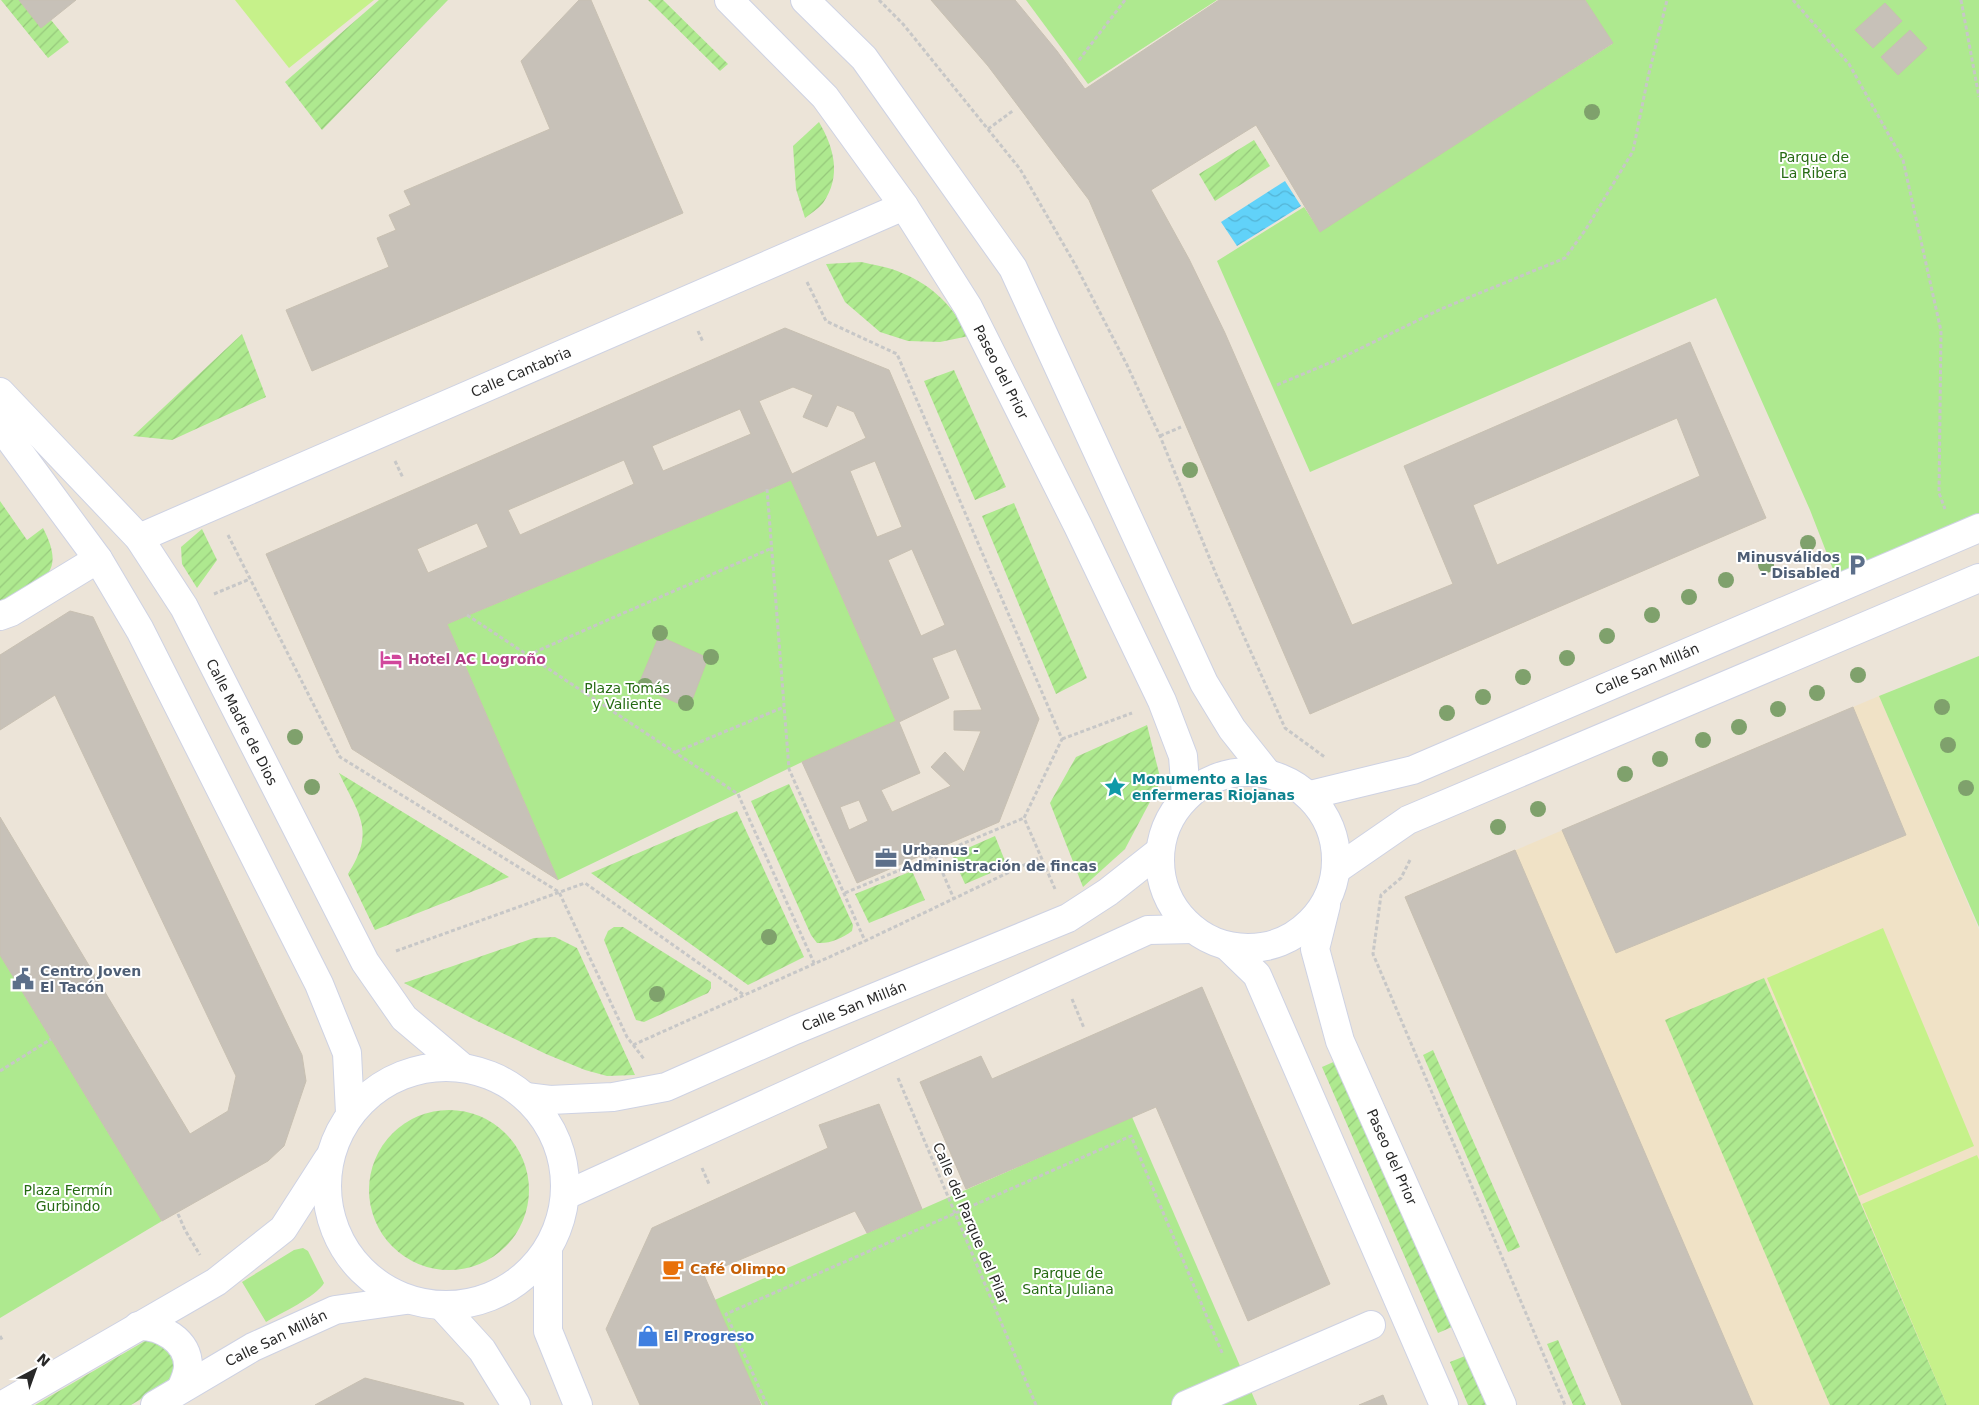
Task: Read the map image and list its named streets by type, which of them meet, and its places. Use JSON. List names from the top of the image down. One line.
{"streets":{"street":["Calle Cantabria","Paseo del Prior","Calle San Millán","Calle Madre de Dios"],"path":["Calle del Parque del Pilar"]},"crossings":[["Calle Cantabria","Paseo del Prior"],["Calle Cantabria","Calle Madre de Dios"],["Paseo del Prior","Calle San Millán"]],"parks":["Parque de La Ribera","Plaza Tomás y Valiente","Plaza Fermín Gurbindo","Parque de Santa Juliana"],"places":{"parking":["Minusválidos - Disabled"],"hotel":["Hotel AC Logroño"],"place":["Monumento a las enfermeras Riojanas"],"office":["Urbanus - Administración de fincas"],"public building":["Centro Joven El Tacón"],"cafe":["Café Olimpo"],"shop":["El Progreso"]},"north":"top right"}
